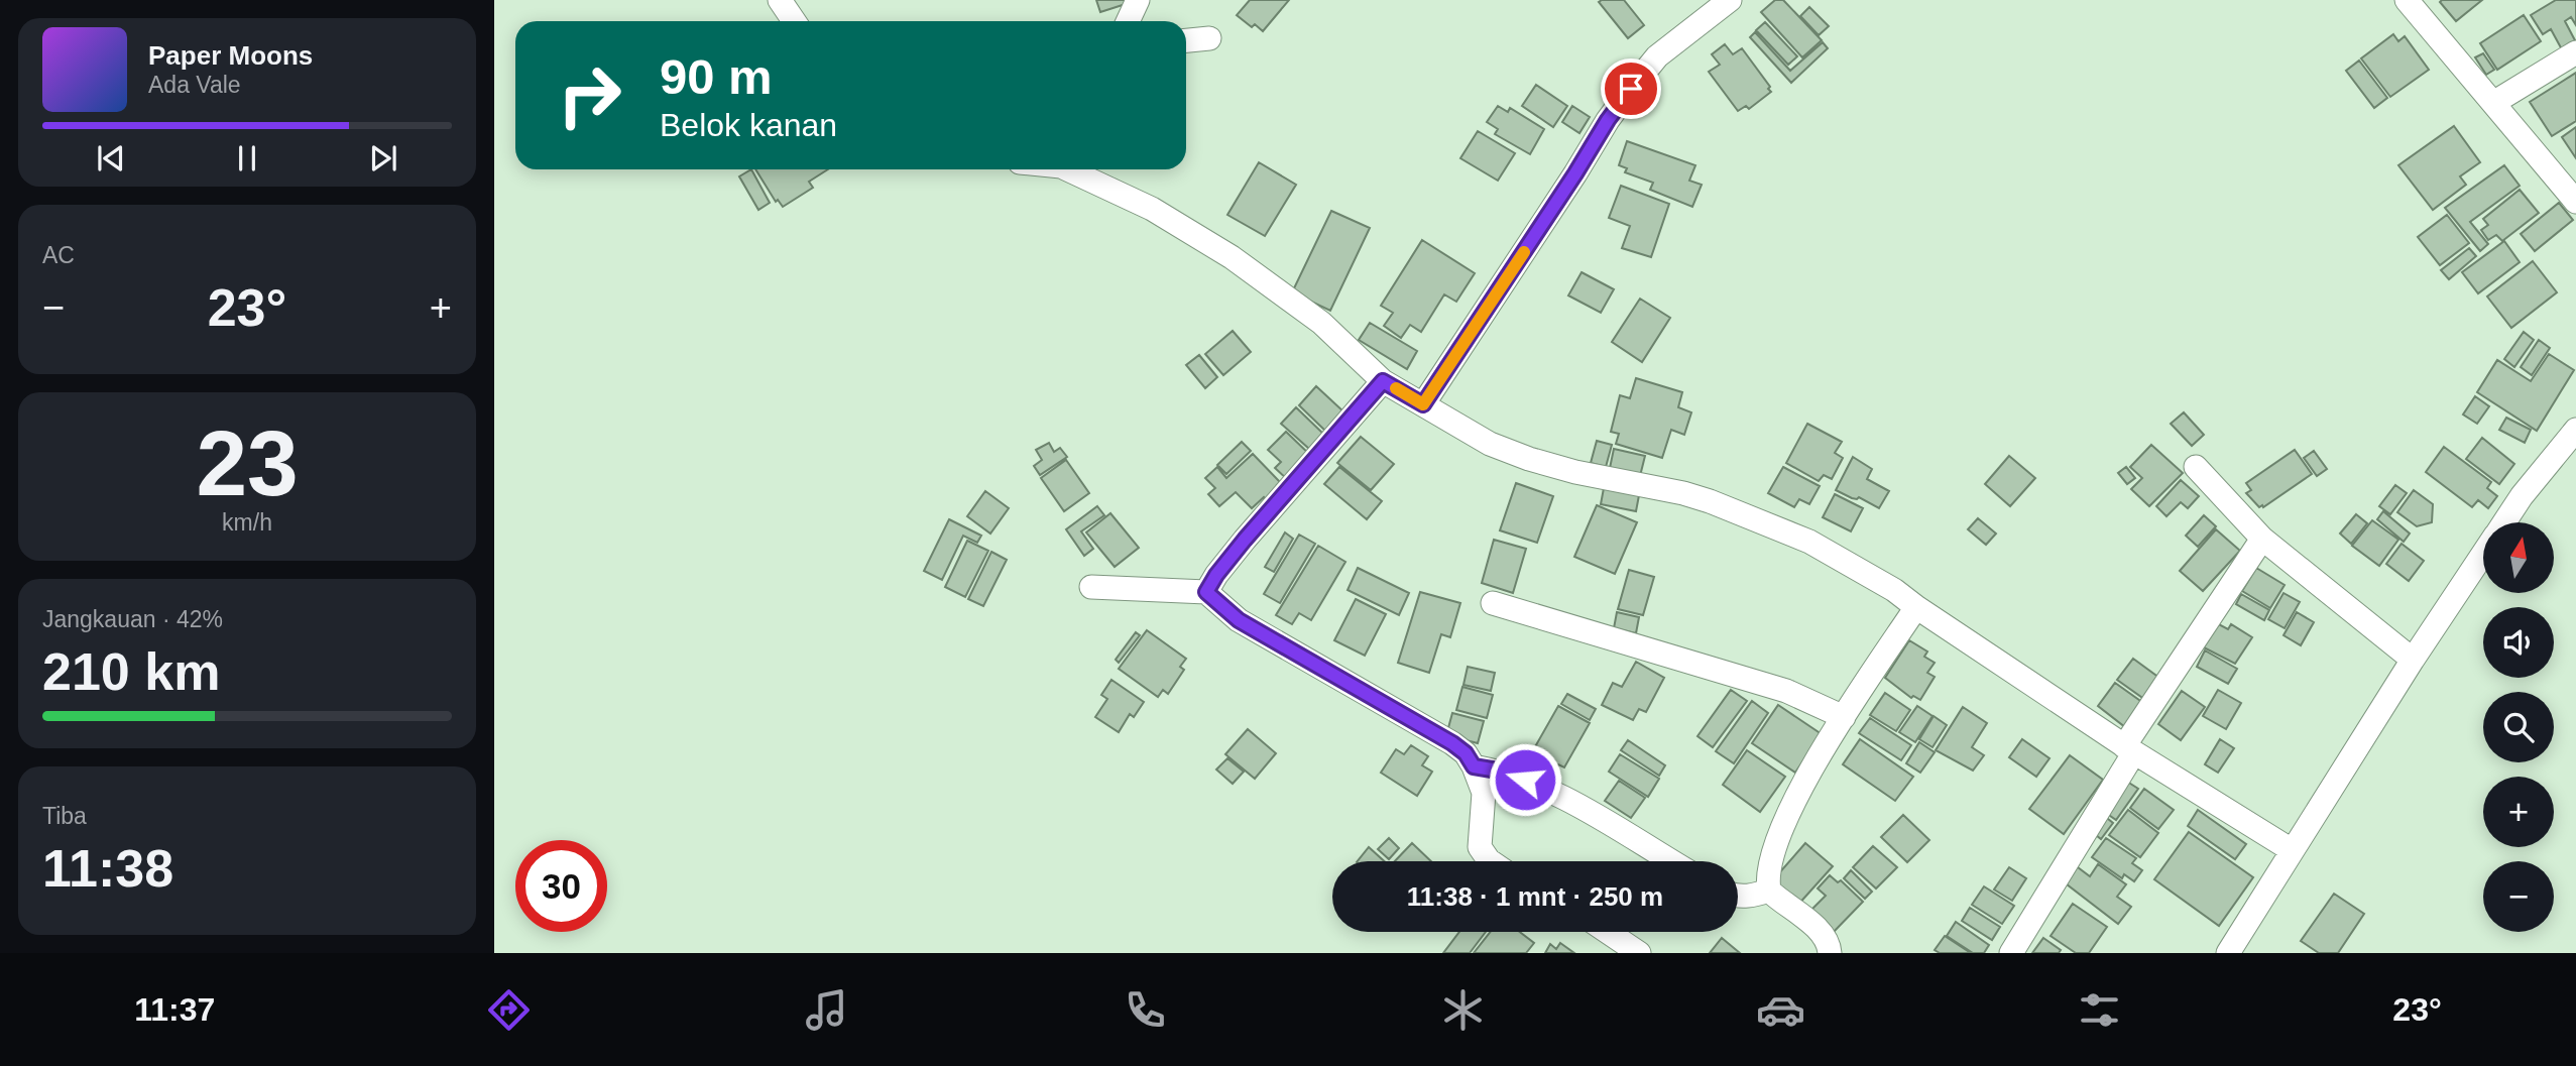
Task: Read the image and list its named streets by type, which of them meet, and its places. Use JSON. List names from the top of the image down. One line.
{"north":"top","page":{"turn":["90 m","Belok kanan"],"song":["Paper Moons","Ada Vale"],"tile":["AC",["23","km/h"],["Jangkauan · 42%","210 km"],["Tiba","11:38"]],"heat":["−","23°","+"],"map_buttons":["+","−"],"limit":"30","trip":"11:38 · 1 mnt · 250 m","tabs":["11:37","23°"]}}
